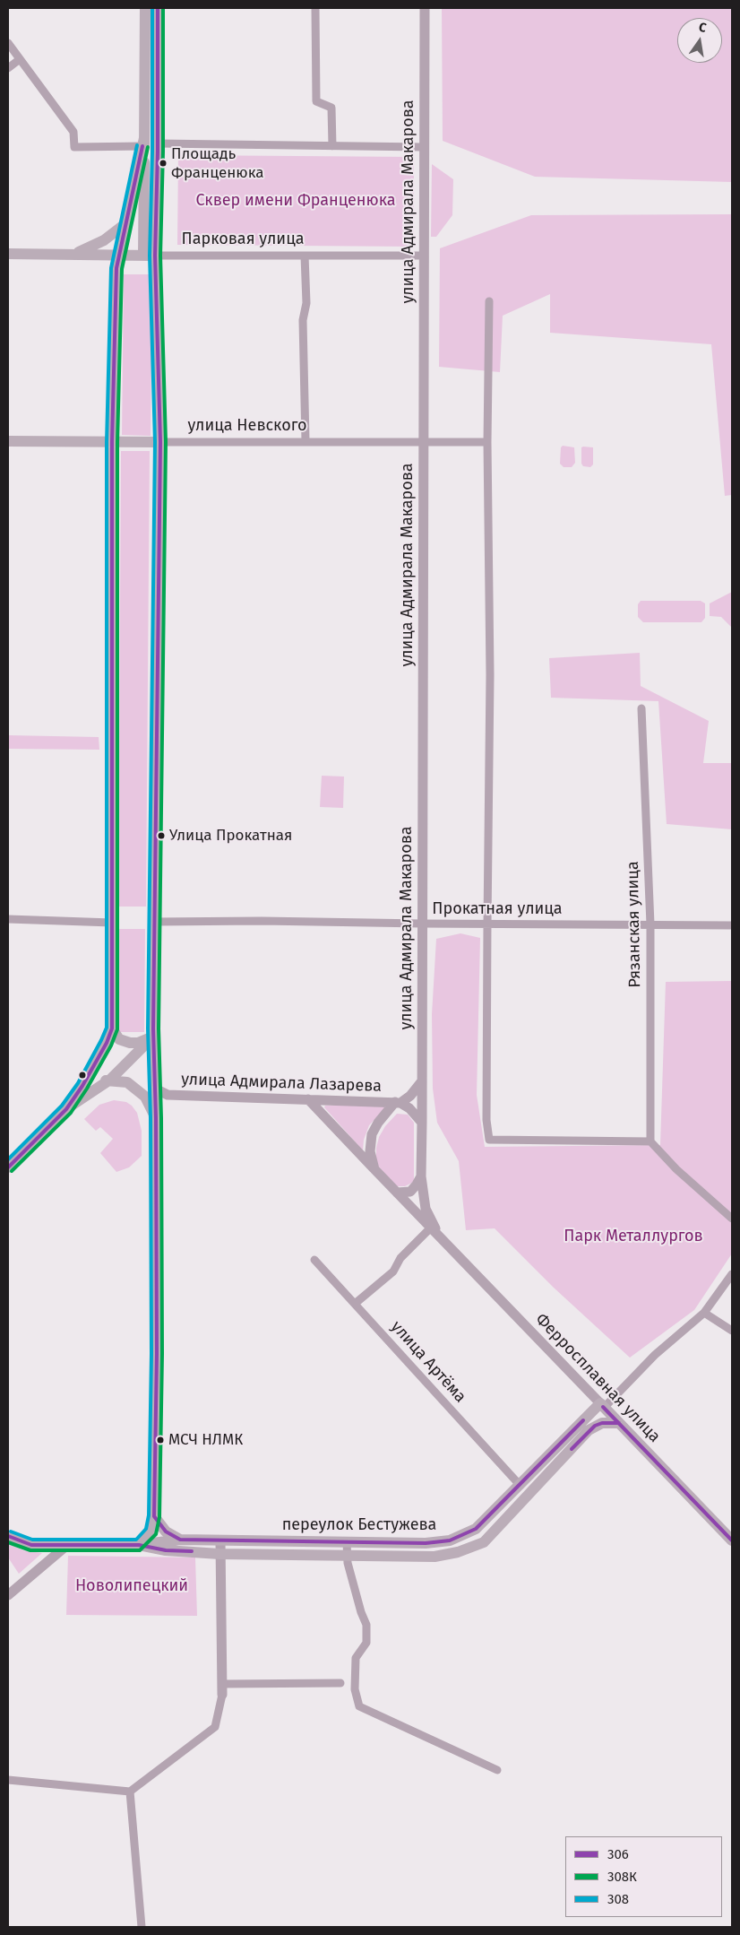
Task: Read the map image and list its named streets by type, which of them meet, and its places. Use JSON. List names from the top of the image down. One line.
{"streets":{"main road":["Парковая улица","улица Невского","Ферросплавная улица","переулок Бестужева"],"street":["улица Адмирала Макарова","Прокатная улица","Рязанская улица","улица Адмирала Лазарева","улица Артёма"]},"crossings":[["улица Адмирала Макарова","Парковая улица"],["улица Адмирала Макарова","улица Невского"],["улица Адмирала Макарова","Прокатная улица"],["Прокатная улица","Рязанская улица"],["улица Артёма","переулок Бестужева"],["Ферросплавная улица","переулок Бестужева"]],"parks":["Сквер имени Франценюка","Парк Металлургов","Новолипецкий"],"places":["Площадь Франценюка","Улица Прокатная","МСЧ НЛМК"],"lines":["transit line 306","transit line 308К","transit line 308"],"legend":["306","308К","308"],"north":"top"}
